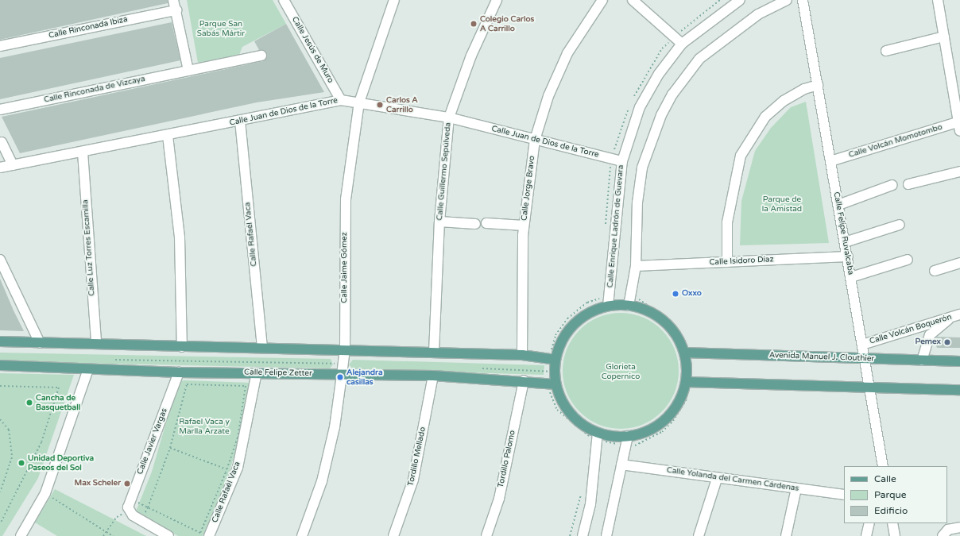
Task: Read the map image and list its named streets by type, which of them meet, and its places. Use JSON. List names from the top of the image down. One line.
{"streets":{"main road":["Avenida Manuel J. Clouthier","Calle Felipe Zetter"],"street":["Calle Rinconada Ibiza","Calle Jesús de Muro","Calle Rinconada de Vizcaya","Calle Juan de Dios de la Torre","Calle Volcán Momotombo","Calle Guillermo Sepúlveda","Calle Jorge Bravo","Calle Enrique Ladrón de Guevara","Calle Felipe Ruvalcaba","Calle Rafaél Vaca","Calle Luz Torres Escamilla","Calle Isidoro Díaz","Calle Jaime Gómez","Calle Volcán Boquerón","Calle Javier Vargas","Tordillo Mellado","Tordillo Palomo","Calle Yolanda del Carmen Cárdenas"]},"crossings":[["Calle Jesús de Muro","Calle Juan de Dios de la Torre"],["Calle Juan de Dios de la Torre","Calle Guillermo Sepúlveda"],["Calle Juan de Dios de la Torre","Calle Jorge Bravo"],["Calle Juan de Dios de la Torre","Calle Enrique Ladrón de Guevara"],["Calle Juan de Dios de la Torre","Calle Rafaél Vaca"],["Calle Juan de Dios de la Torre","Calle Luz Torres Escamilla"],["Calle Juan de Dios de la Torre","Calle Jaime Gómez"],["Calle Volcán Momotombo","Calle Felipe Ruvalcaba"],["Calle Felipe Ruvalcaba","Calle Isidoro Díaz"],["Calle Felipe Ruvalcaba","Calle Volcán Boquerón"],["Calle Felipe Ruvalcaba","Avenida Manuel J. Clouthier"],["Calle Rafaél Vaca","Calle Felipe Zetter"],["Calle Jaime Gómez","Calle Felipe Zetter"],["Calle Felipe Zetter","Calle Javier Vargas"],["Calle Felipe Zetter","Tordillo Mellado"],["Calle Felipe Zetter","Tordillo Palomo"]],"parks":["Parque San Sabás Mártir","Parque de la Amistad","Glorieta Copernico","Rafael Vaca y Marlla Arzate"],"places":["Colegio Carlos A Carrillo","Carlos A Carrillo","Oxxo","Pemex","Alejandra casillas","Cancha de Basquetball","Unidad Deportiva Paseos del Sol","Max Scheler"],"legend":["Calle","Parque","Edificio"]}
